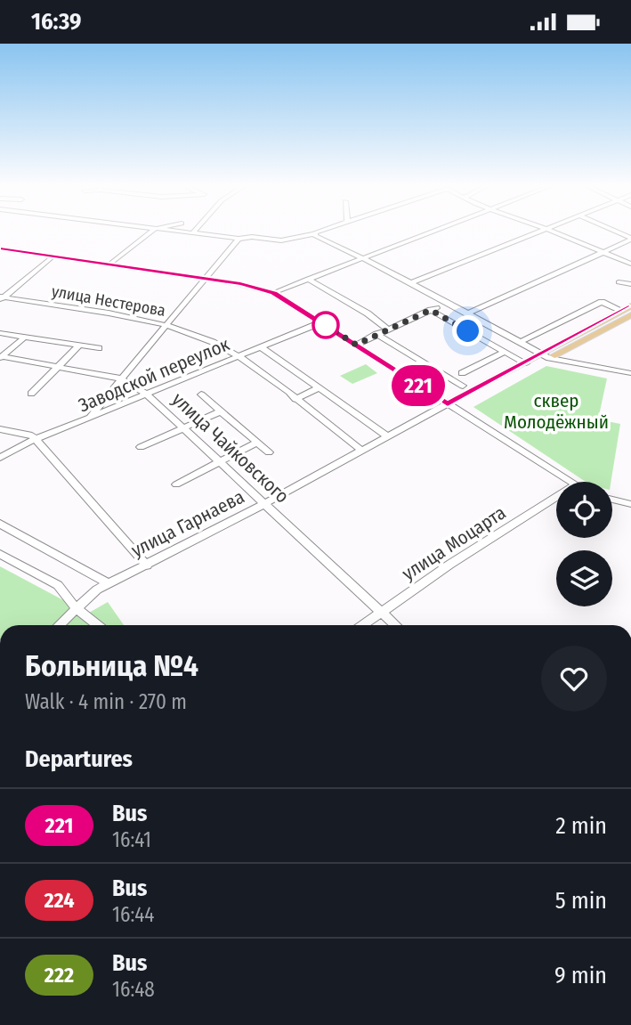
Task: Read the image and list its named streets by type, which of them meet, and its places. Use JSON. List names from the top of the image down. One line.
{"streets":{"main road":["улица Гарнаева"],"street":["улица Нестерова","Заводской переулок","улица Чайковского","улица Моцарта"]},"crossings":[["улица Нестерова","Заводской переулок"],["улица Нестерова","улица Гарнаева"],["Заводской переулок","улица Чайковского"],["улица Чайковского","улица Гарнаева"],["улица Чайковского","улица Моцарта"]],"parks":["сквер Молодёжный"],"lines":["bus line 221"],"page":{"status":"16:39","on_map":"221","heading":[["Больница №4","Walk · 4 min · 270 m"],"Departures"],"list":[{"mark":"221","name":"Bus","note":"16:41","value":"2 min"},{"mark":"224","name":"Bus","note":"16:44","value":"5 min"},{"mark":"222","name":"Bus","note":"16:48","value":"9 min"}]}}
